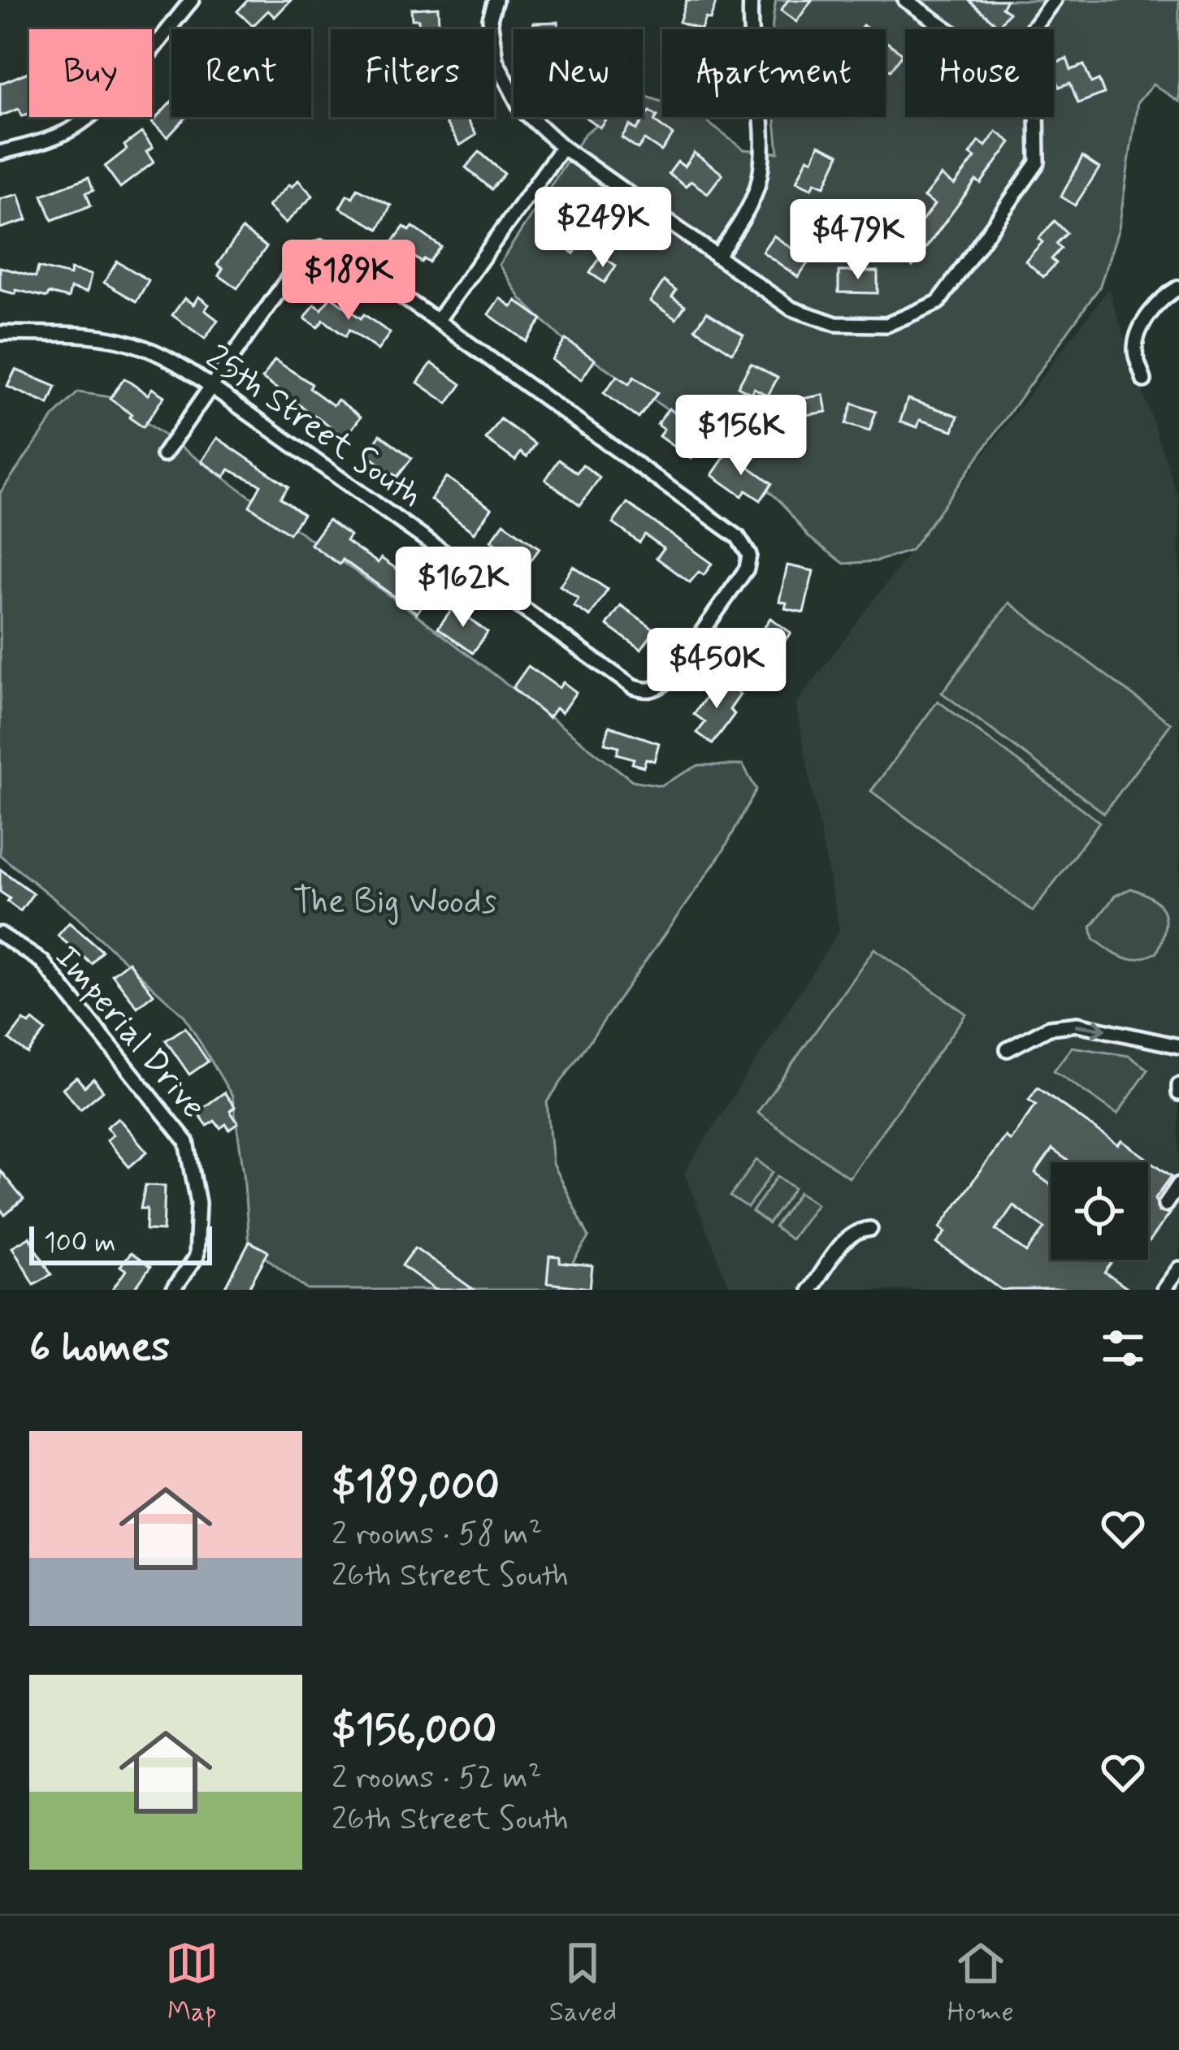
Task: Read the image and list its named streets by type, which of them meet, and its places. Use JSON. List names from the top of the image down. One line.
{"streets":{"street":["25th Street South","Imperial Drive"]},"parks":["The Big Woods"],"scale_bar":"100 m","page":{"chip":["Buy","Rent","Filters","New","Apartment","House"],"price":["$249K","$479K","$189K","$156K","$162K","$450K"],"scale":"100 m","heading":"6 homes","list":[{"name":"$189,000","note":"2 rooms · 58 m² · 26th Street South"},{"name":"$156,000","note":"2 rooms · 52 m² · 26th Street South"}],"tabs":["Map","Saved","Home"]}}
